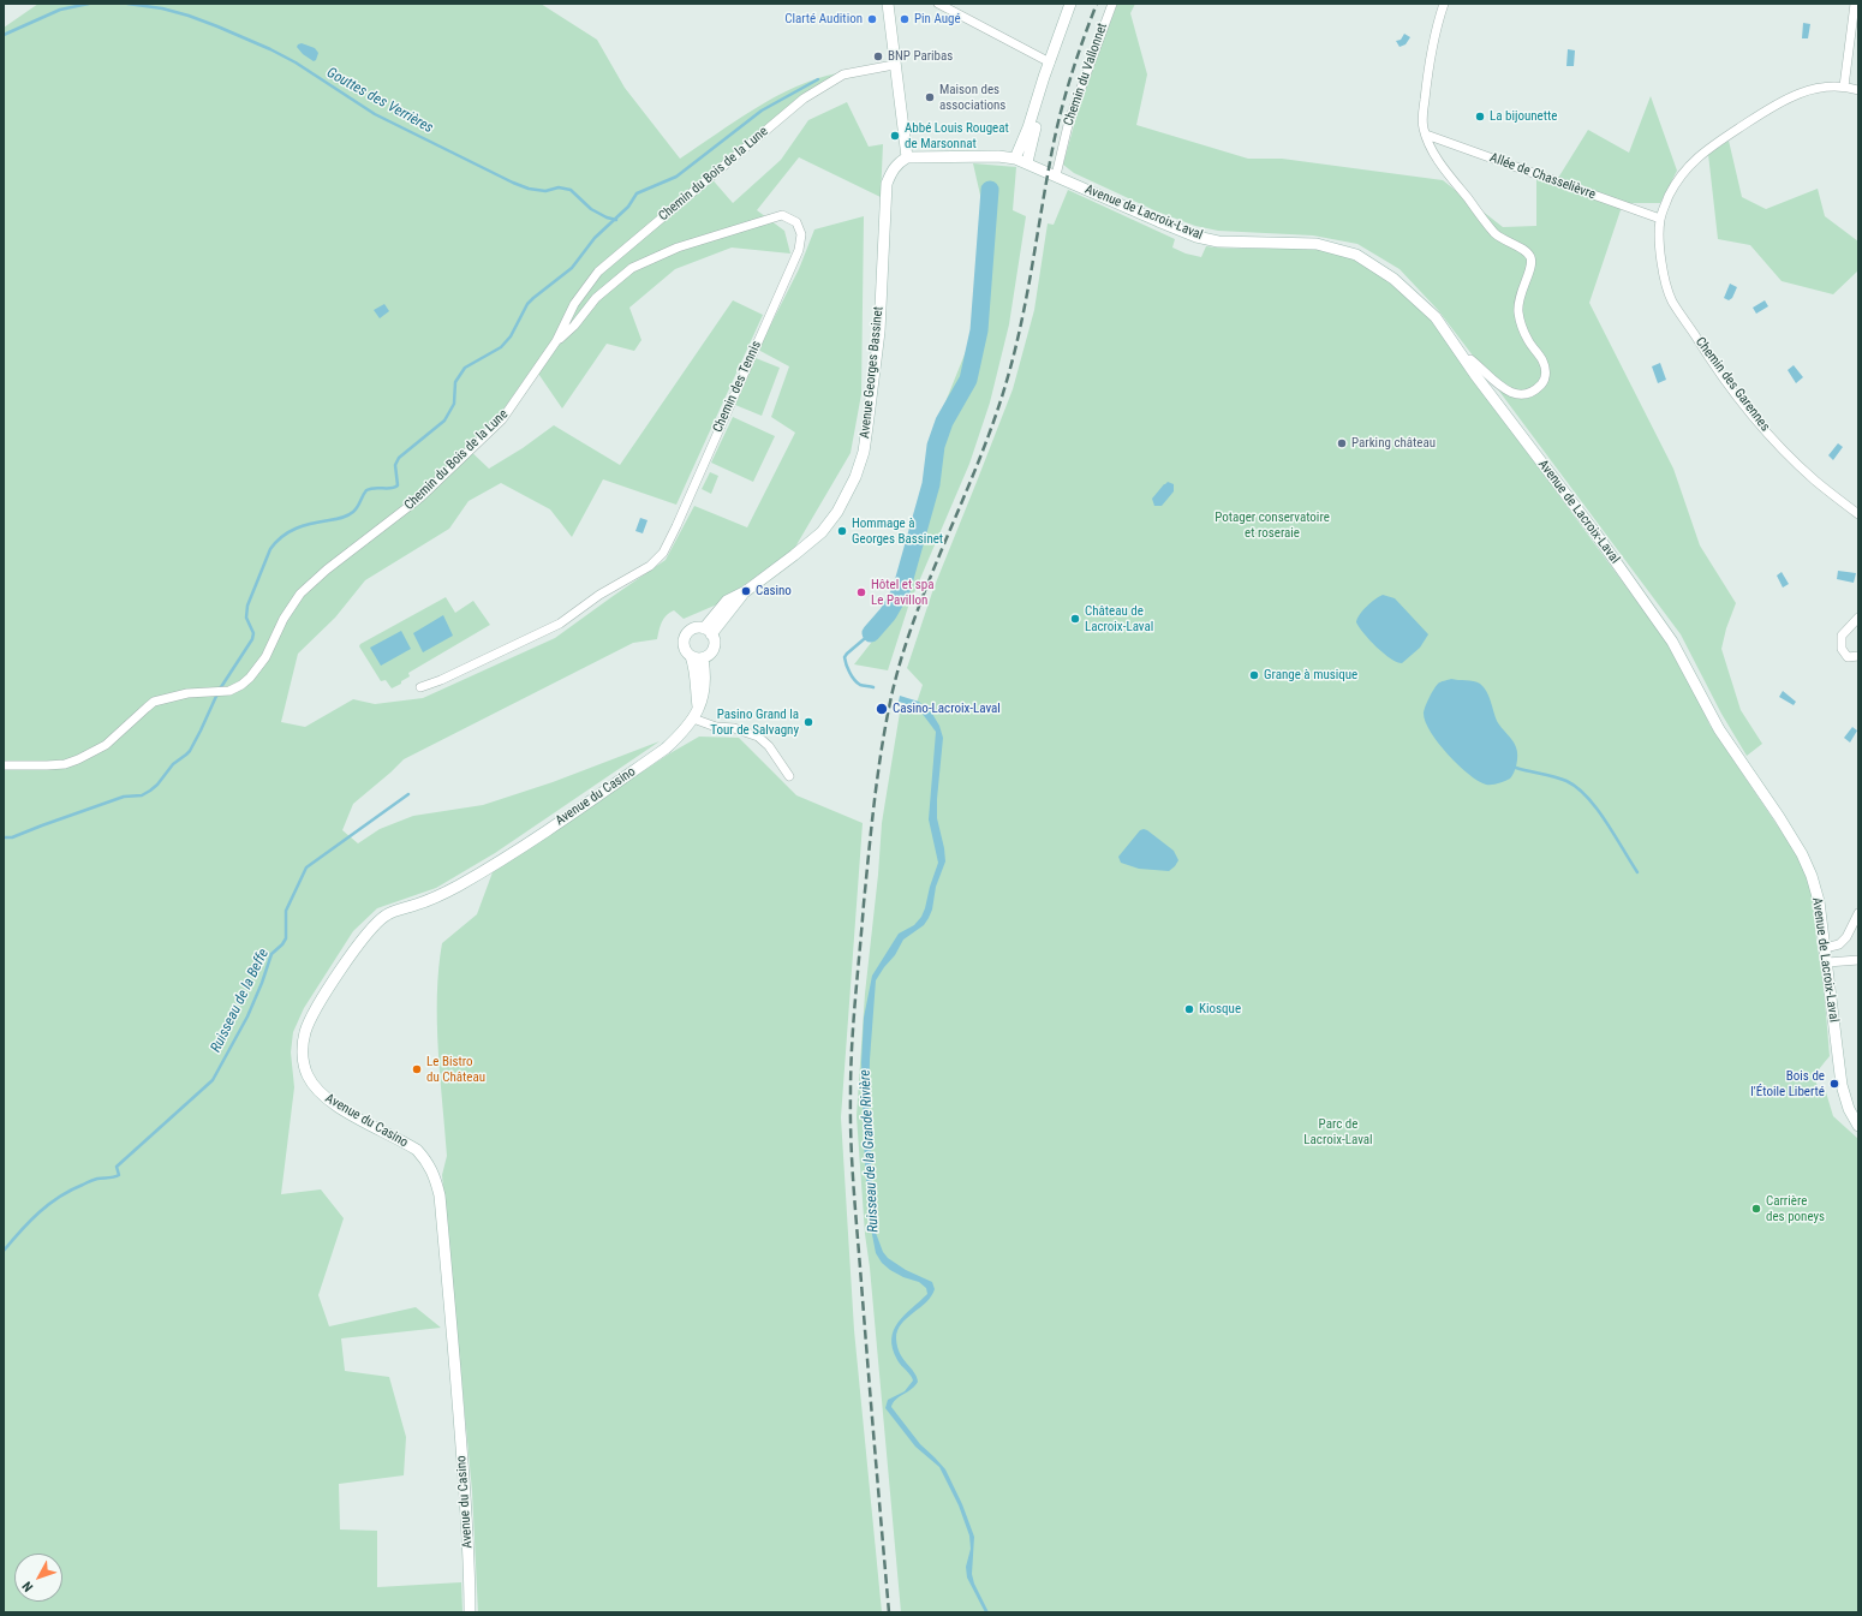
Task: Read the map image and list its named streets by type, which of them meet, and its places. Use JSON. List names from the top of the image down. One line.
{"streets":{"street":["Chemin du Vallonnet","Chemin du Bois de la Lune","Allée de Chasselièvre","Avenue de Lacroix-Laval","Avenue Georges Bassinet","Chemin des Garennes","Chemin des Tennis","Avenue du Casino"]},"crossings":[["Chemin du Vallonnet","Avenue de Lacroix-Laval"],["Chemin du Bois de la Lune","Chemin des Tennis"],["Allée de Chasselièvre","Chemin des Garennes"],["Avenue de Lacroix-Laval","Avenue Georges Bassinet"],["Avenue Georges Bassinet","Avenue du Casino"]],"water":["Gouttes des Verrières","Ruisseau de la Beffe","Ruisseau de la Grande Rivière"],"parks":["Potager conservatoire et roseraie","Parc de Lacroix-Laval"],"places":["Clarté Audition","Pin Augé","BNP Paribas","Maison des associations","La bijounette","Abbé Louis Rougeat de Marsonnat","Parking château","Hommage à Georges Bassinet","Casino","Hôtel et spa Le Pavillon","Château de Lacroix-Laval","Grange à musique","Casino-Lacroix-Laval","Pasino Grand la Tour de Salvagny","Kiosque","Le Bistro du Château","Bois de l'Étoile Liberté","Carrière des poneys"],"north":"bottom left"}
